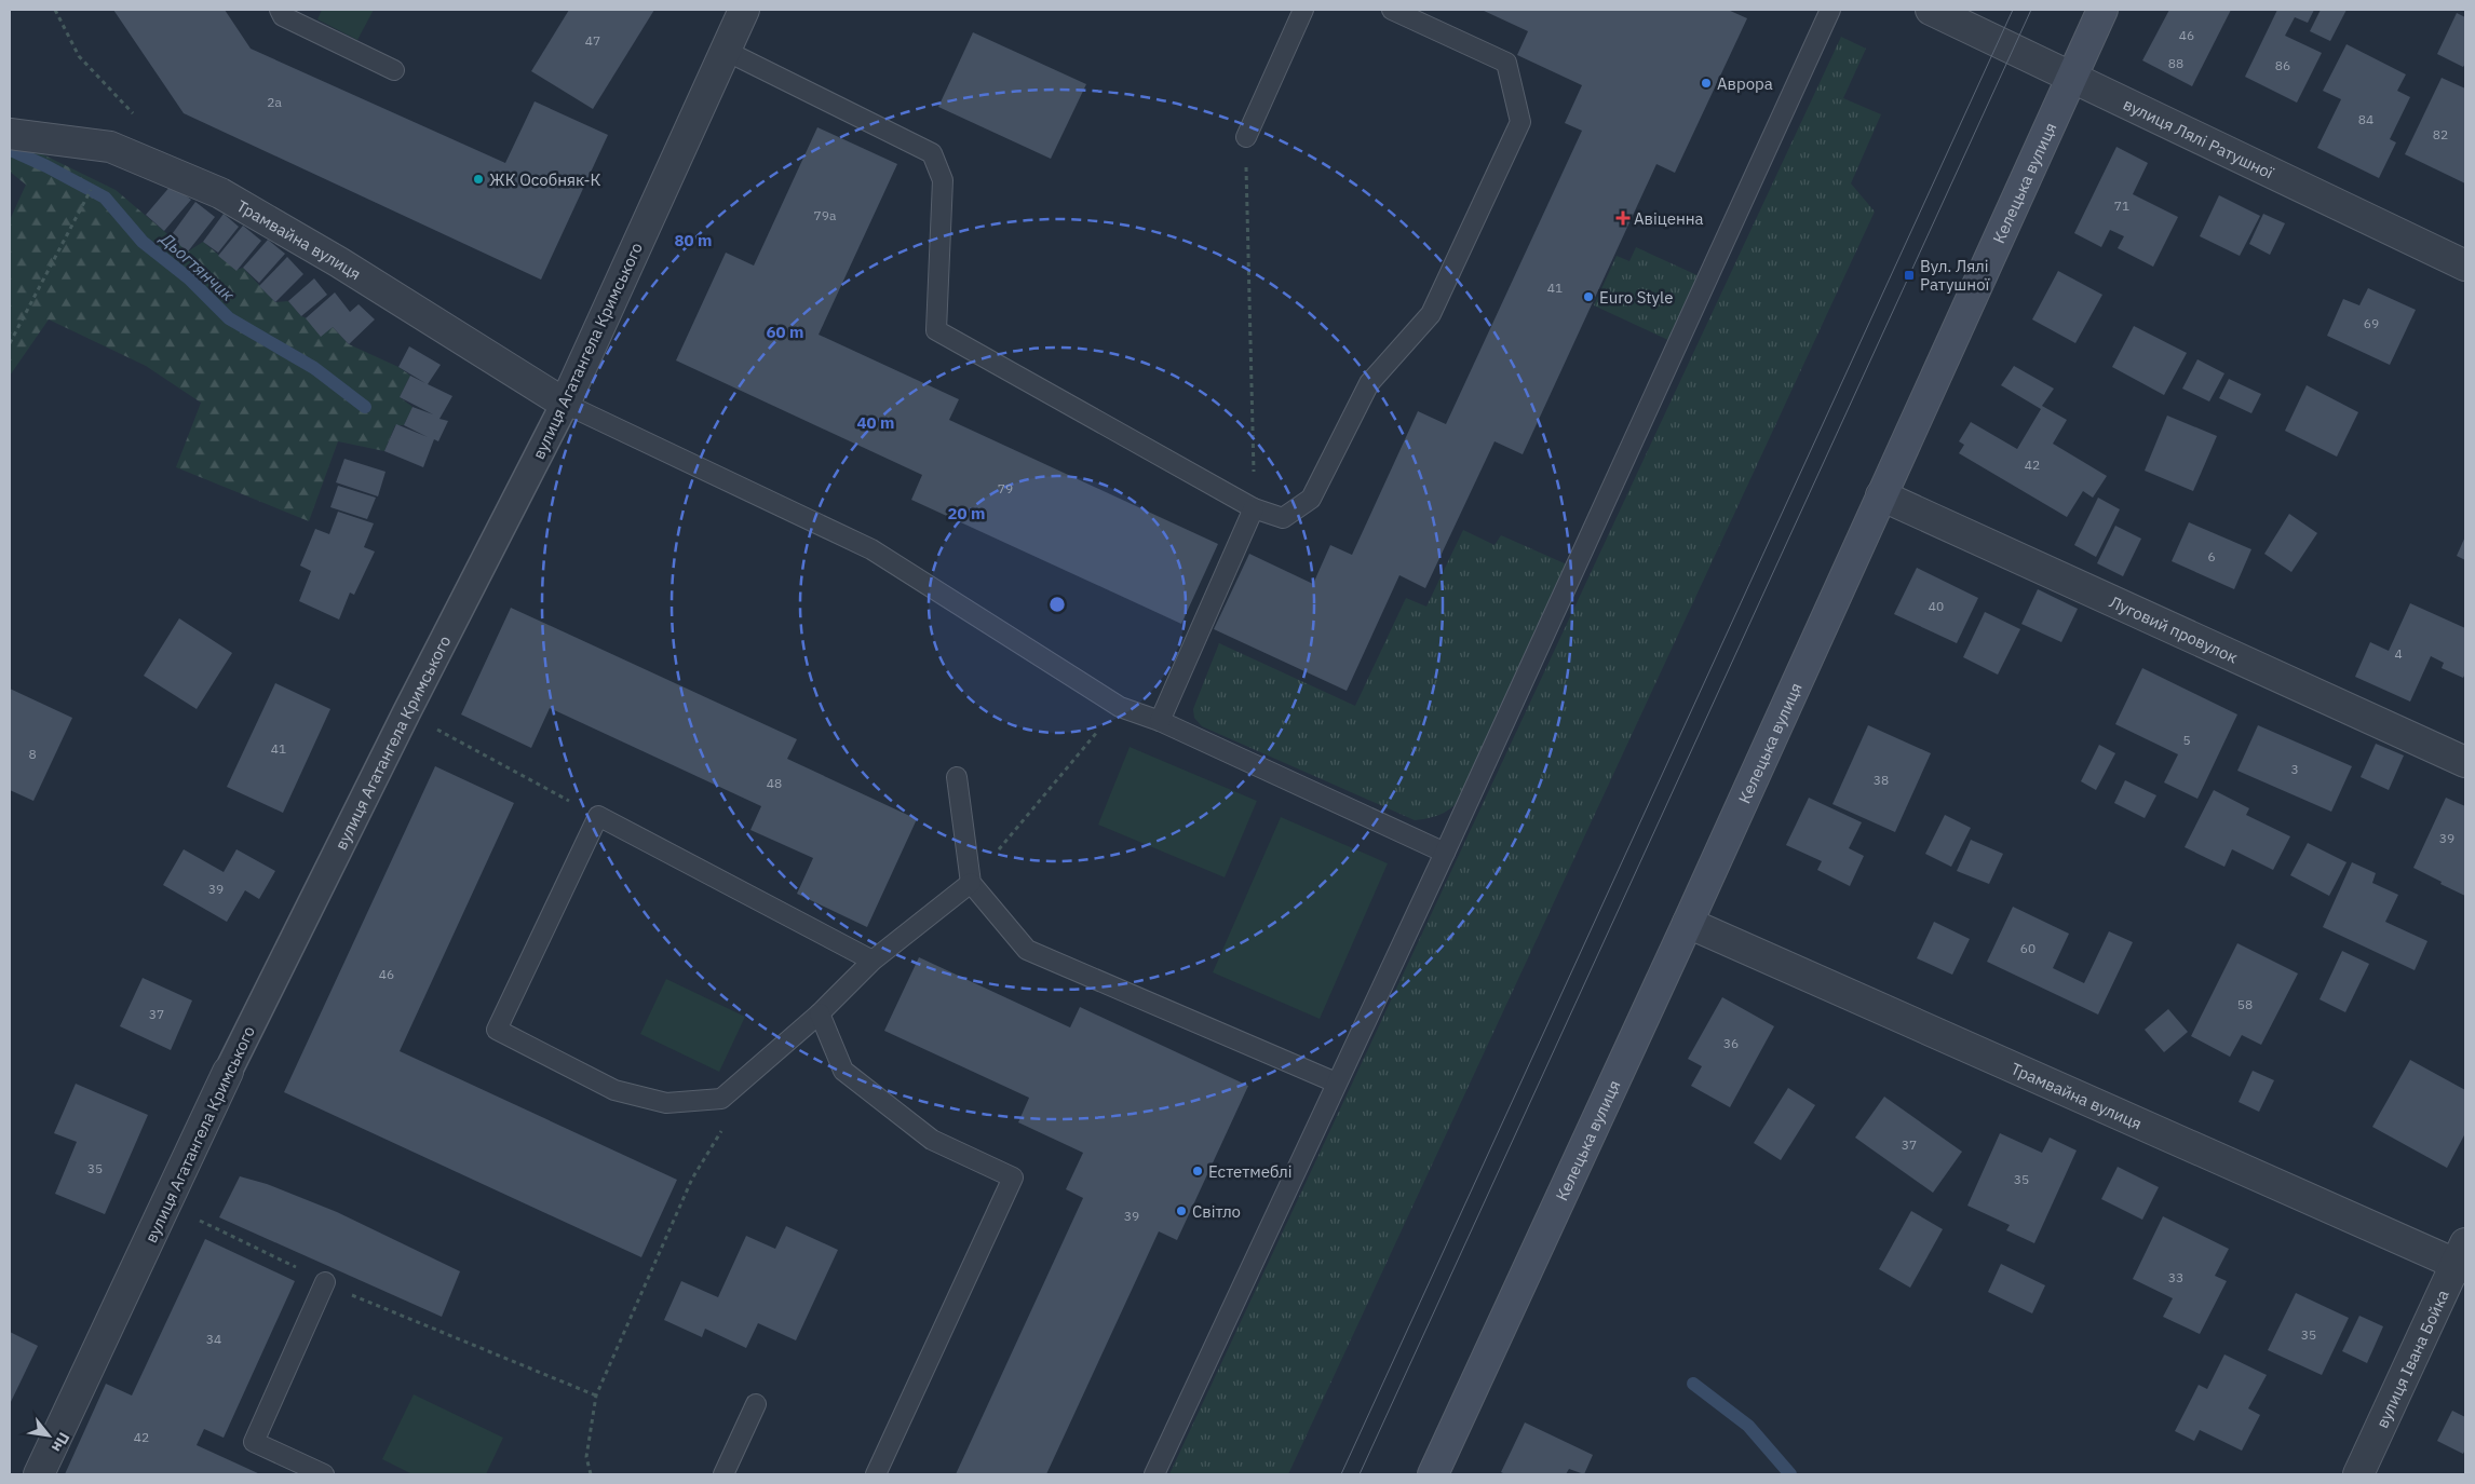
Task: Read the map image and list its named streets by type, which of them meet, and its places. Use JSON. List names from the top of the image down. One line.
{"streets":{"main road":["Келецька вулиця"],"street":["вулиця Лялі Ратушної","Трамвайна вулиця","вулиця Агатангела Кримського","Луговий провулок","вулиця Івана Бойка"]},"crossings":[["вулиця Лялі Ратушної","Келецька вулиця"],["Келецька вулиця","Трамвайна вулиця"],["Келецька вулиця","Луговий провулок"],["Трамвайна вулиця","вулиця Агатангела Кримського"],["Трамвайна вулиця","вулиця Івана Бойка"]],"water":["Дьогтянчик"],"places":{"other":["Аврора","ЖК Особняк-К","Euro Style","Естетмеблі","Світло"],"health":["Авіценна"],"transit":["Вул. Лялі Ратушної"]},"house_numbers":["46","47","88","86","2а","84","82","71","79а","41","69","42","79","6","40","4","5","41","8","3","38","48","39","39","60","46","58","37","36","37","35","35","39","33","35","34","42"],"north":"bottom right","rings":["80 m","60 m","40 m","20 m"]}
